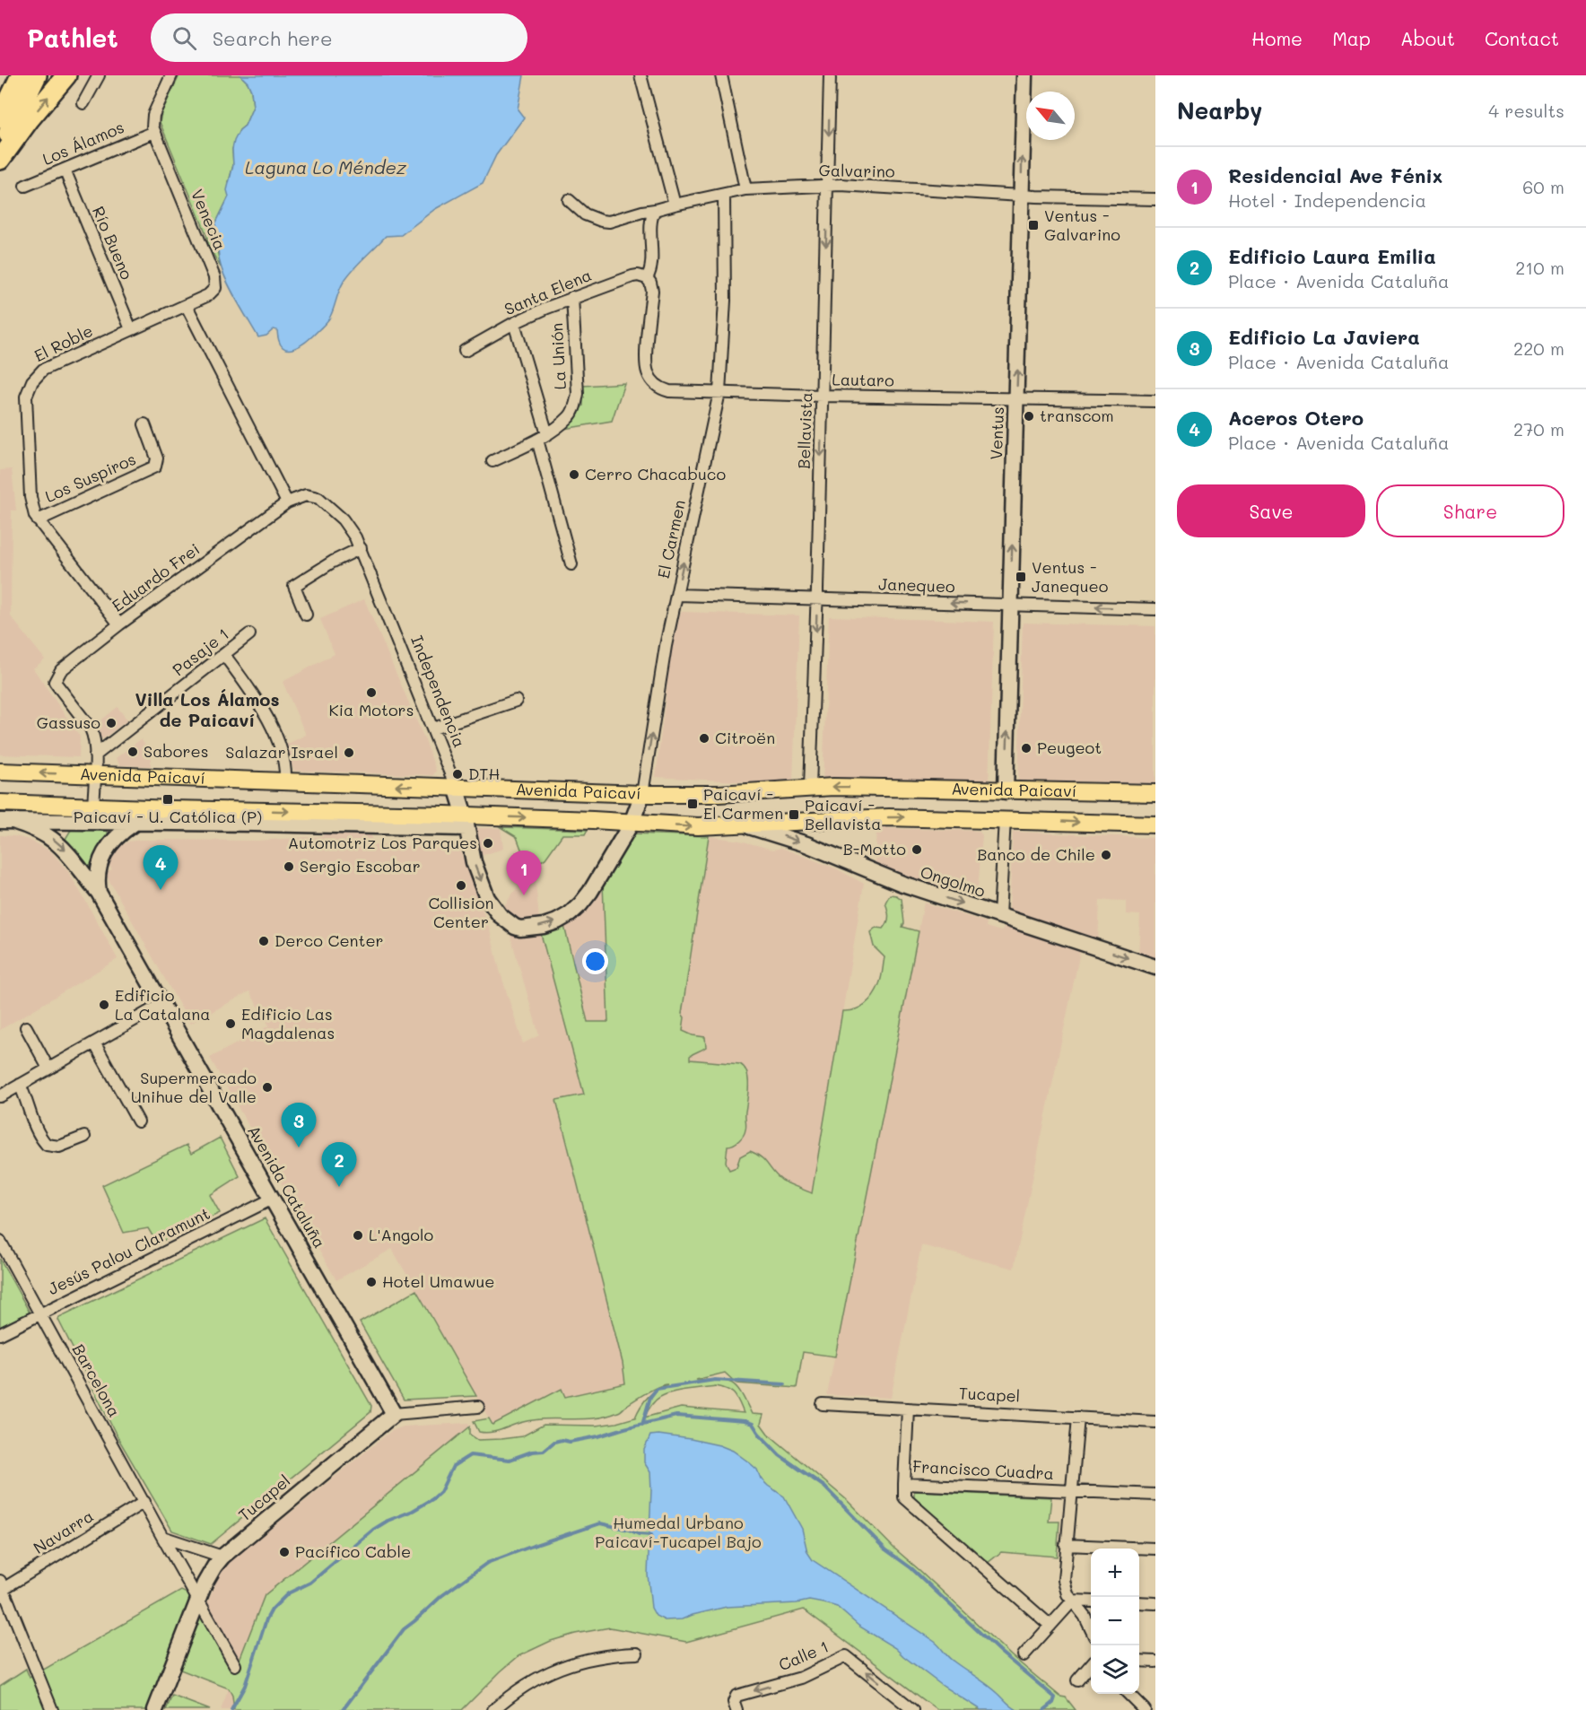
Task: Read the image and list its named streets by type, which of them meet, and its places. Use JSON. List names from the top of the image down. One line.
{"streets":{"main road":["Avenida Paicaví"],"street":["Los Álamos","Galvarino","Venecia","Río Bueno","Santa Elena","El Roble","La Unión","Lautaro","Bellavista","Ventus","Los Suspiros","El Carmen","Eduardo Frei","Janequeo","Pasaje 1","Independencia","Ongolmo","Avenida Cataluña","Jesús Palou Claramunt","Barcelona","Tucapel","Francisco Cuadra","Navarra","Calle 1"]},"crossings":[["Los Álamos","Venecia"],["Los Álamos","Río Bueno"],["Galvarino","Lautaro"],["Galvarino","Bellavista"],["Galvarino","Ventus"],["Galvarino","El Carmen"],["Venecia","El Roble"],["Río Bueno","El Roble"],["Santa Elena","La Unión"],["Santa Elena","Lautaro"],["El Roble","Los Suspiros"],["El Roble","Eduardo Frei"],["Lautaro","Bellavista"],["Lautaro","Ventus"],["Lautaro","El Carmen"],["Bellavista","Janequeo"],["Bellavista","Avenida Paicaví"],["Ventus","Janequeo"],["Ventus","Avenida Paicaví"],["El Carmen","Janequeo"],["El Carmen","Independencia"],["El Carmen","Avenida Paicaví"],["Eduardo Frei","Pasaje 1"],["Eduardo Frei","Independencia"],["Independencia","Avenida Paicaví"],["Avenida Paicaví","Ongolmo"],["Avenida Paicaví","Avenida Cataluña"],["Avenida Cataluña","Jesús Palou Claramunt"],["Avenida Cataluña","Tucapel"],["Jesús Palou Claramunt","Barcelona"],["Barcelona","Tucapel"],["Barcelona","Navarra"],["Tucapel","Francisco Cuadra"]],"one_way":["Bellavista","Ventus","El Carmen","Janequeo","Ongolmo","Calle 1"],"districts":["Villa Los Álamos de Paicaví"],"water":["Laguna Lo Méndez"],"parks":["Humedal Urbano Paicaví-Tucapel Bajo"],"places":{"transit":["Ventus - Galvarino","Ventus - Janequeo","Paicaví - U. Católica (P)","Paicaví - El Carmen","Paicaví - Bellavista"],"other":["transcom","Cerro Chacabuco","Kia Motors","Gassuso","Citroën","Peugeot","Sabores","Salazar Israel","DTH","Automotriz Los Parques","B-Motto","Banco de Chile","Sergio Escobar","Collision Center","Derco Center","Edificio La Catalana","Edificio Las Magdalenas","Supermercado Unihue del Valle","L'Angolo","Hotel Umawue","Pacífico Cable"]},"north":"top left","page":{"header":"Pathlet","search":"Search here","nav":["Home","Map","About","Contact"],"heading":["Nearby","4 results"],"list":[{"mark":"1","name":"Residencial Ave Fénix","note":"Hotel · Independencia","value":"60 m"},{"mark":"2","name":"Edificio Laura Emilia","note":"Place · Avenida Cataluña","value":"210 m"},{"mark":"3","name":"Edificio La Javiera","note":"Place · Avenida Cataluña","value":"220 m"},{"mark":"4","name":"Aceros Otero","note":"Place · Avenida Cataluña","value":"270 m"}],"buttons":["Save","Share"],"pins":["4","1","3","2"],"map_buttons":["+","−"]}}
